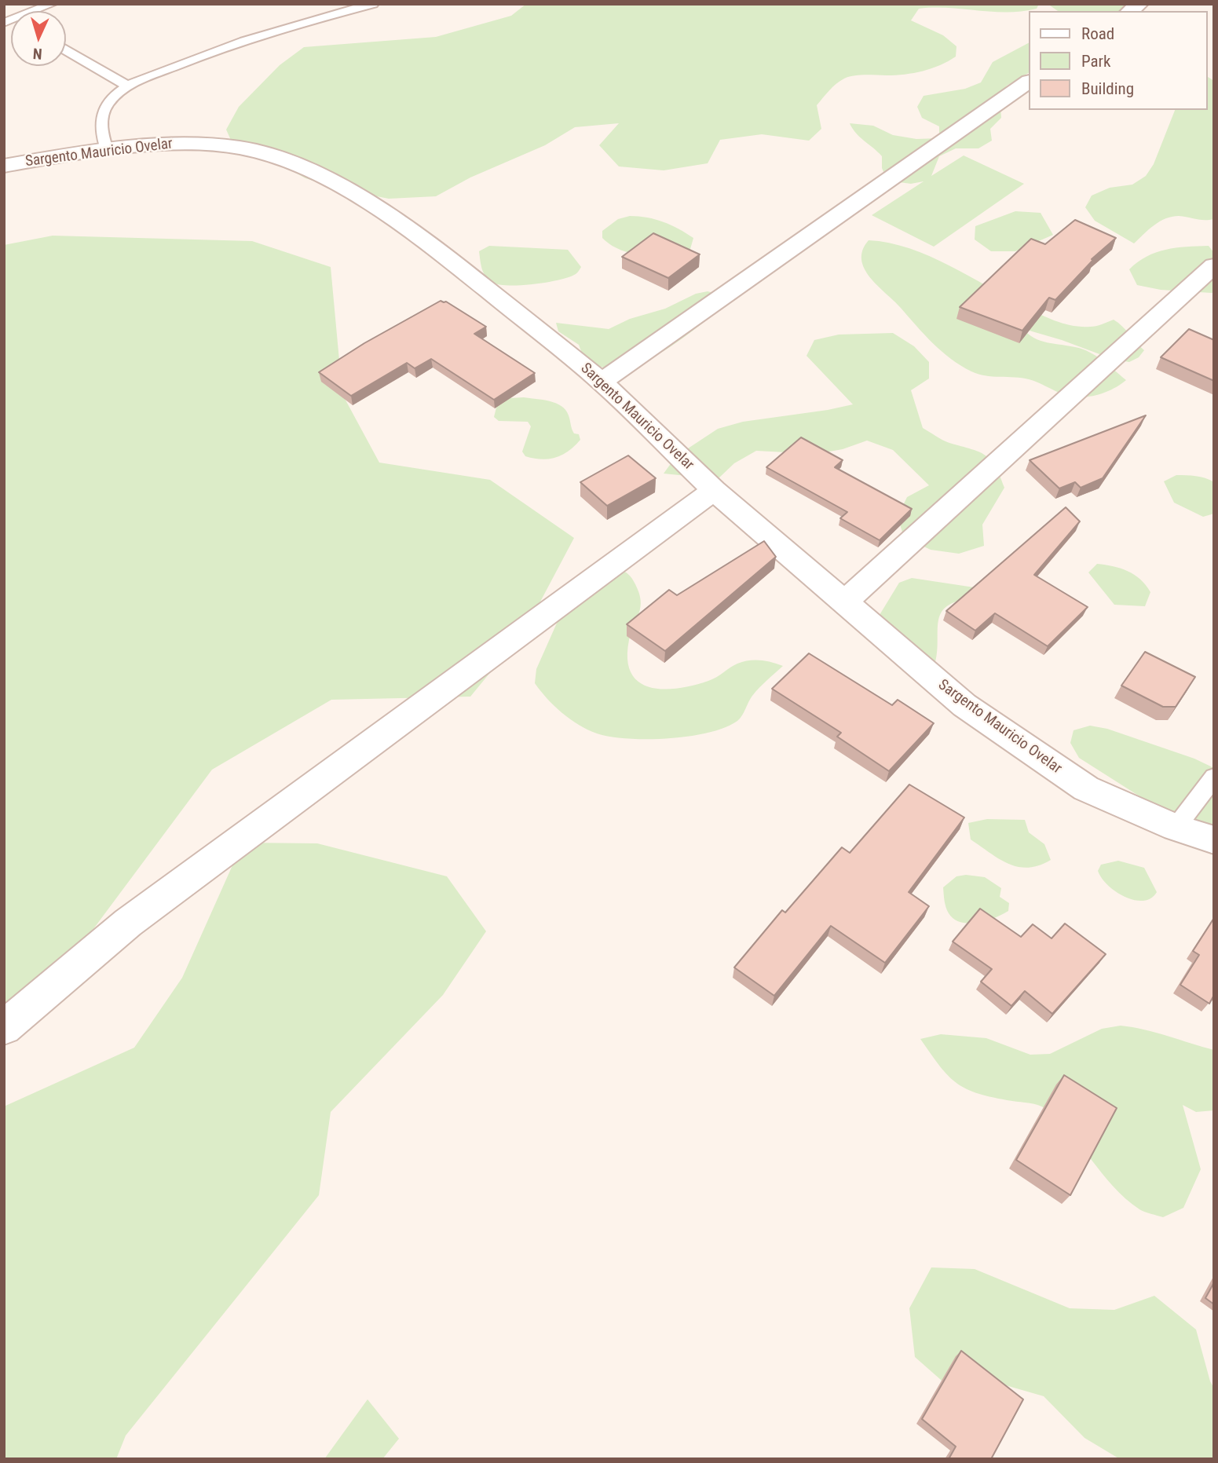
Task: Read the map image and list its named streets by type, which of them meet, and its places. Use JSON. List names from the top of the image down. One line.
{"streets":{"street":["Sargento Mauricio Ovelar"]},"legend":["Road","Park","Building"],"north":"bottom"}
